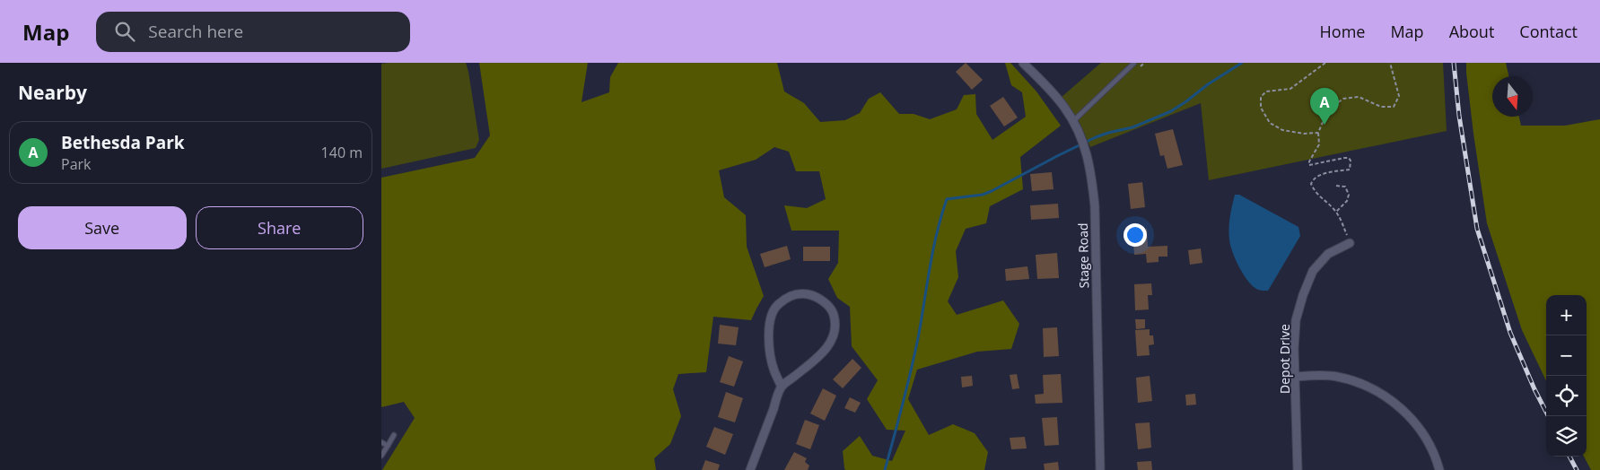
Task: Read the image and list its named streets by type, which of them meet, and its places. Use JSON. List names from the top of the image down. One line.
{"streets":{"street":["Stage Road","Depot Drive"]},"north":"bottom","page":{"header":"Map","search":"Search here","nav":["Home","Map","About","Contact"],"heading":"Nearby","pins":"A","list":[{"mark":"A","name":"Bethesda Park","note":"Park","value":"140 m"}],"buttons":["Save","Share"],"map_buttons":["+","−"]}}
